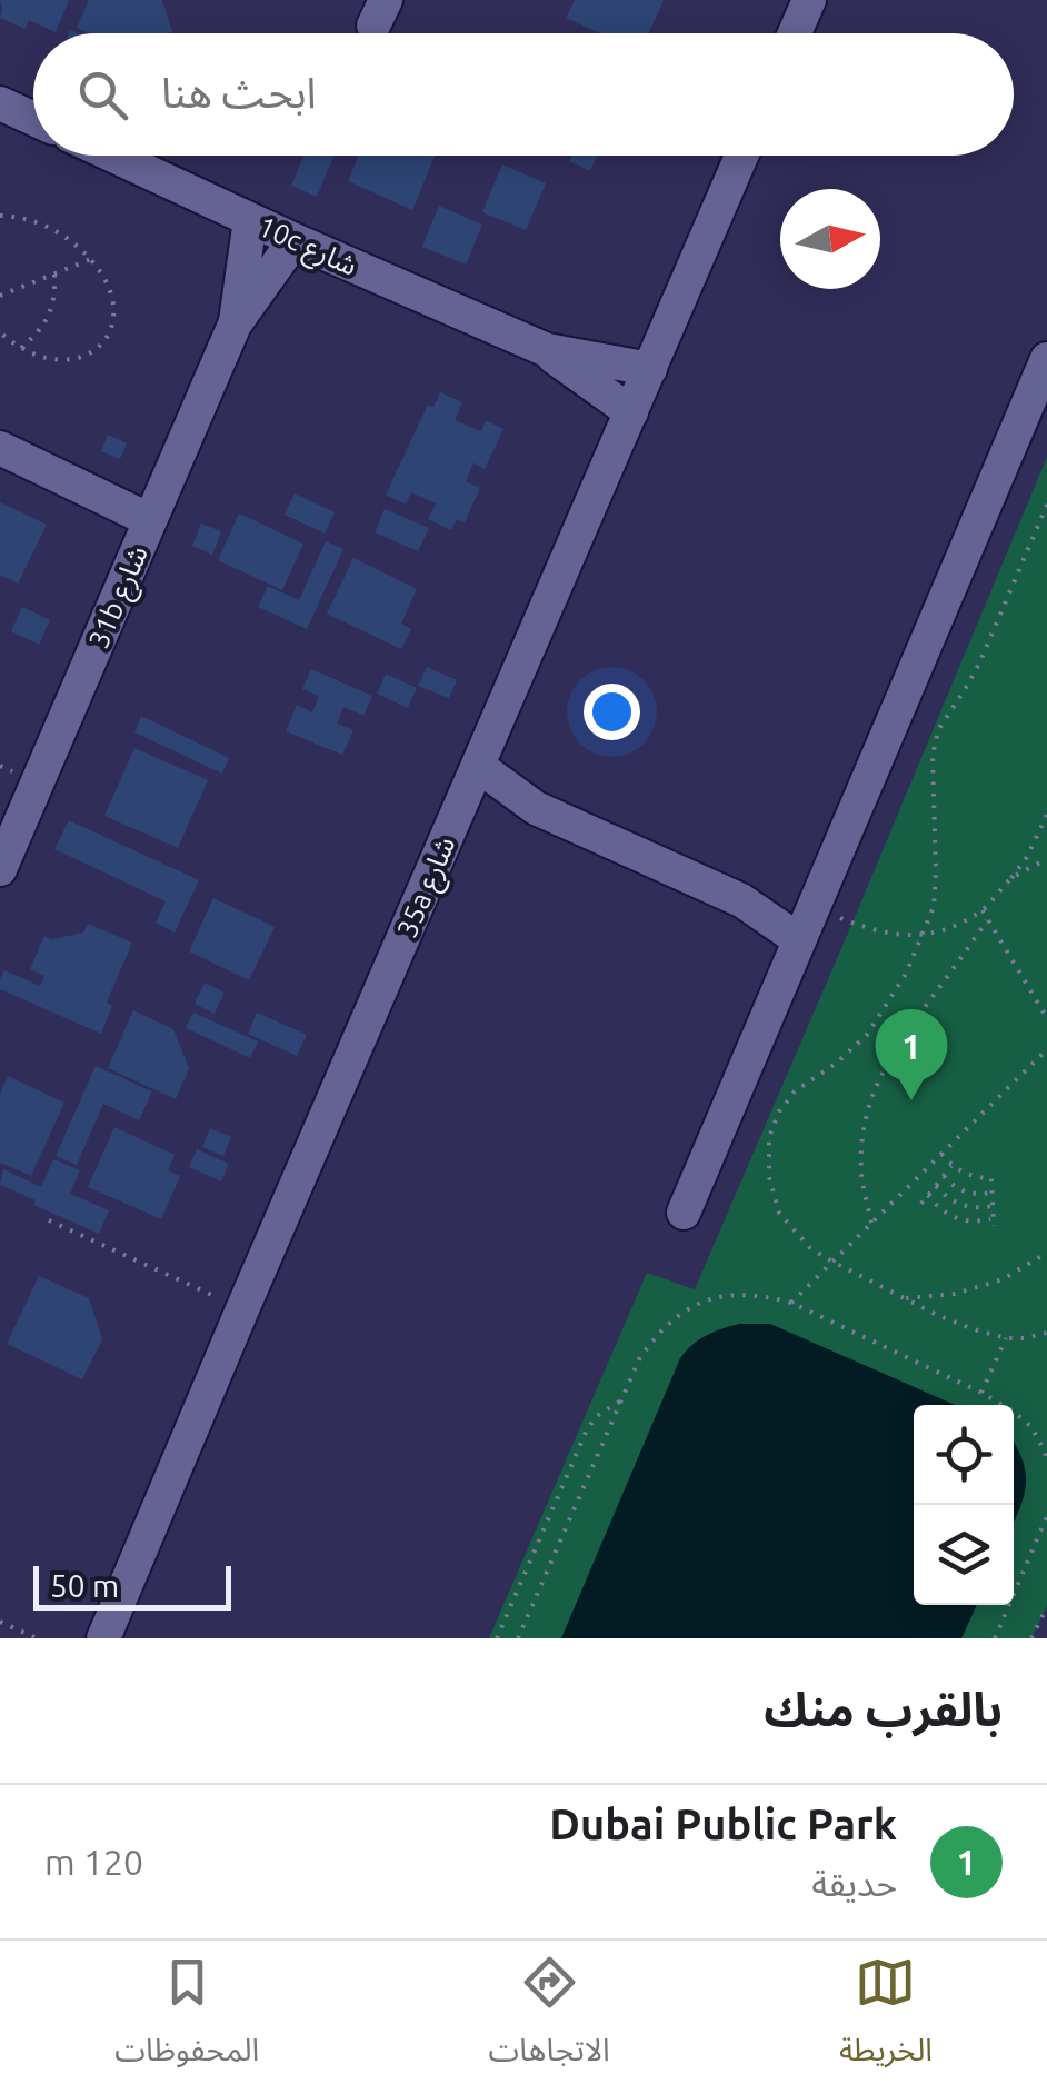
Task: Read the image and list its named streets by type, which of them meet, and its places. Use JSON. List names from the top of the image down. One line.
{"streets":{"street":["10c شارع","31b شارع","35a شارع"]},"crossings":[["10c شارع","31b شارع"],["10c شارع","35a شارع"]],"scale_bar":"50 m","north":"right","page":{"search":"ابحث هنا","pins":"1","scale":"50 m","heading":"بالقرب منك","list":[{"mark":"1","name":"Dubai Public Park","note":"حديقة","value":"120 m"}],"nav":["الخريطة","الاتجاهات","المحفوظات"]}}
